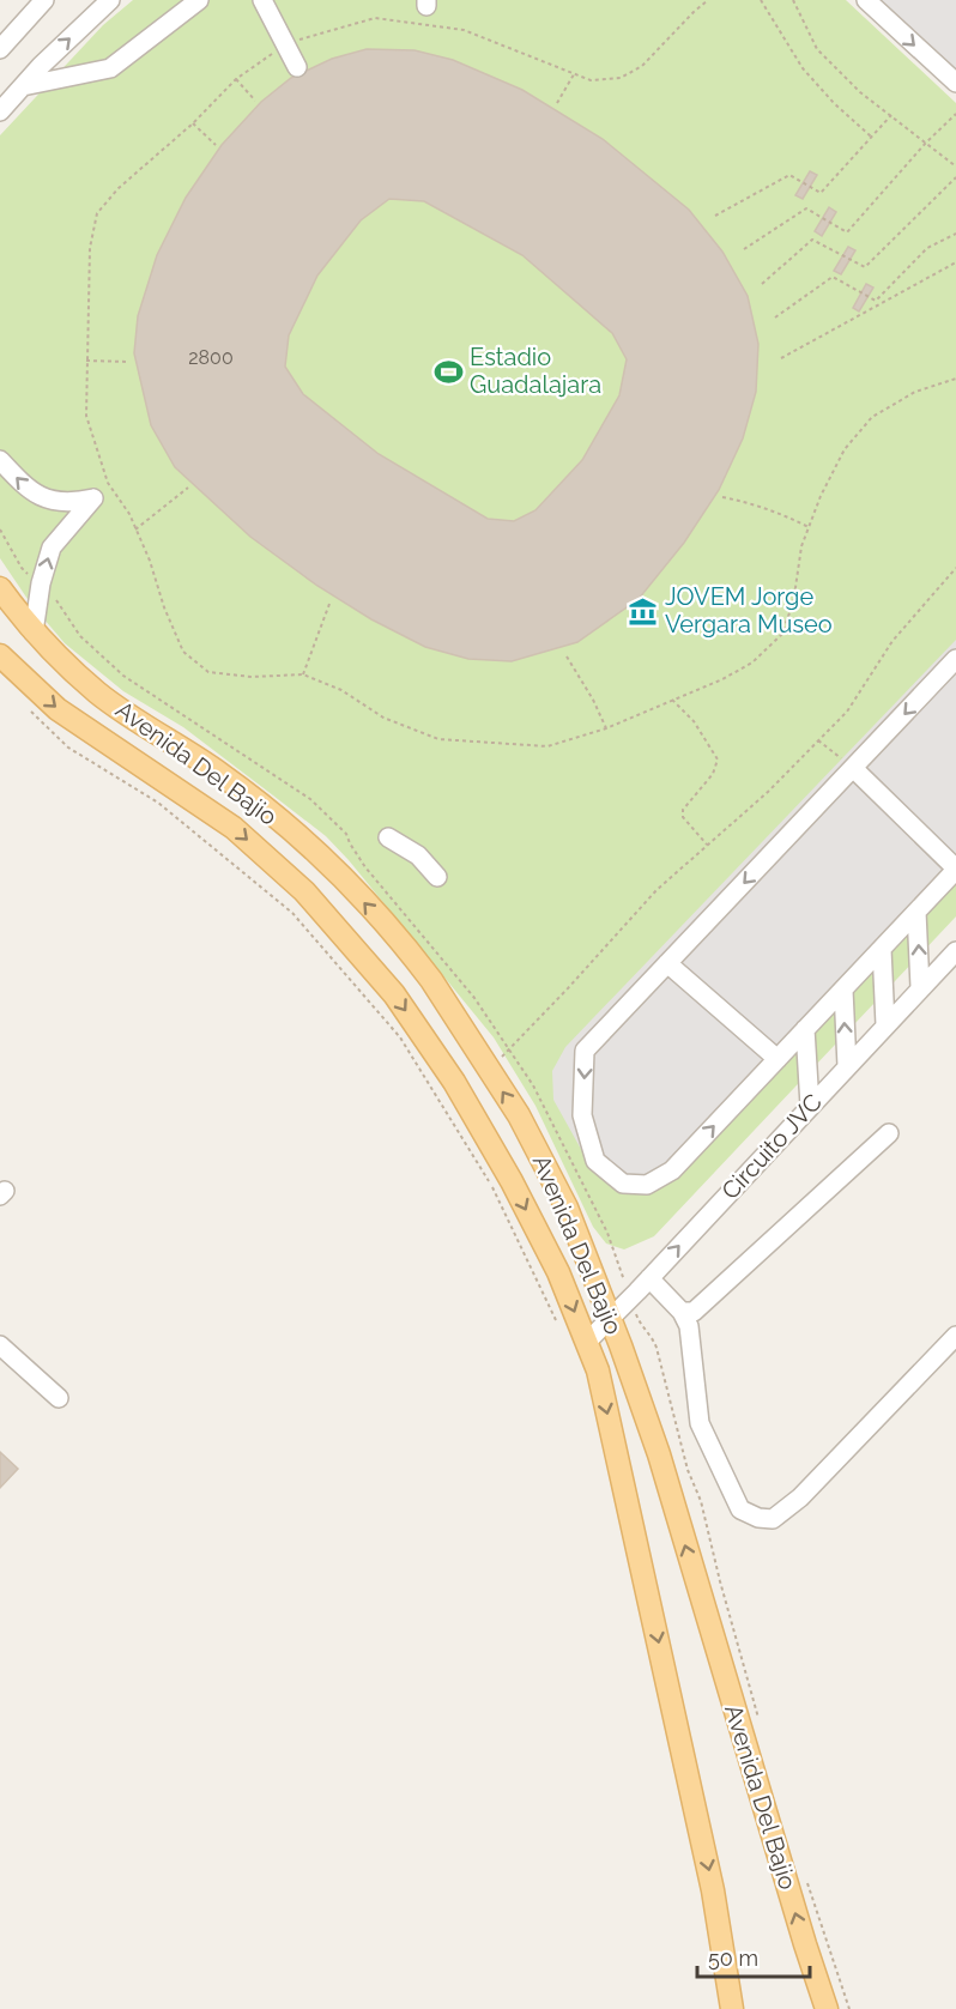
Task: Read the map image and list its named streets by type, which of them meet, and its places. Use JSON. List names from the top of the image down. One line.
{"streets":{"main road":["Avenida Del Bajio"],"lane":["Circuito JVC"]},"crossings":[["Avenida Del Bajio","Circuito JVC"]],"places":{"sports":["Estadio Guadalajara"],"museum":["JOVEM Jorge Vergara Museo"]},"house_numbers":["2800"],"scale_bar":"50 m"}
